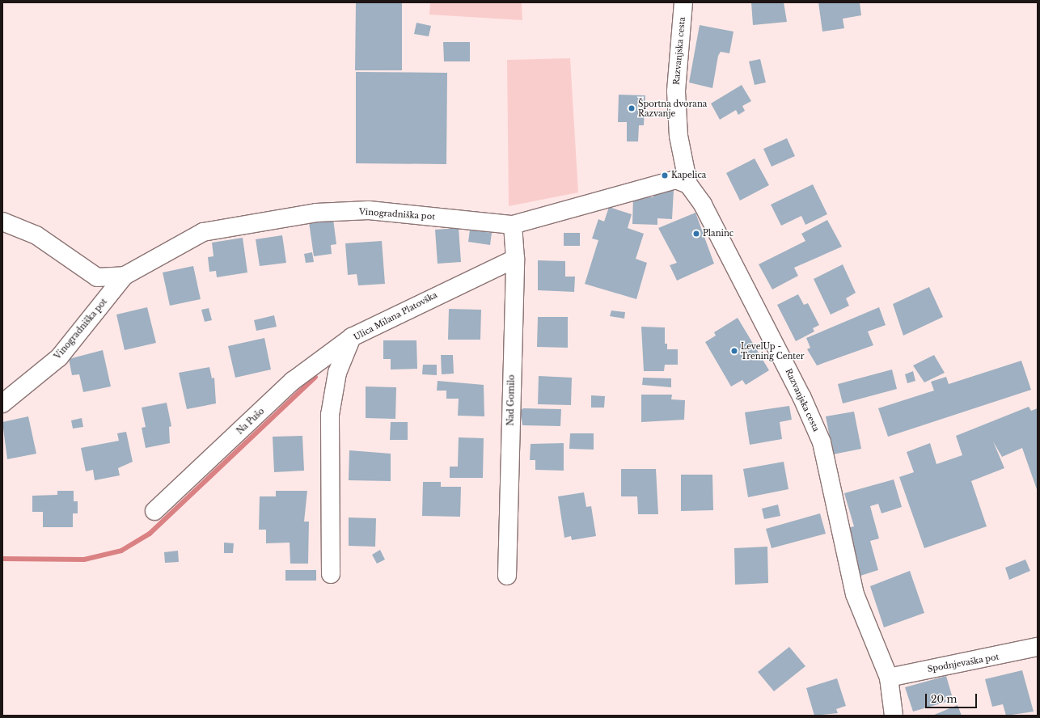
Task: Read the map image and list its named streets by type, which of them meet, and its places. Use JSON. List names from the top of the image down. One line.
{"streets":{"street":["Razvanjska cesta","Vinogradniška pot","Ulica Milana Platovška","Nad Gomilo","Na Pušo","Spodnjevaška pot"]},"crossings":[["Razvanjska cesta","Vinogradniška pot"],["Razvanjska cesta","Spodnjevaška pot"],["Vinogradniška pot","Nad Gomilo"],["Ulica Milana Platovška","Nad Gomilo"],["Ulica Milana Platovška","Na Pušo"]],"places":["Športna dvorana Razvanje","Kapelica","Planinc","LevelUp - Trening Center"],"scale_bar":"20 m"}
